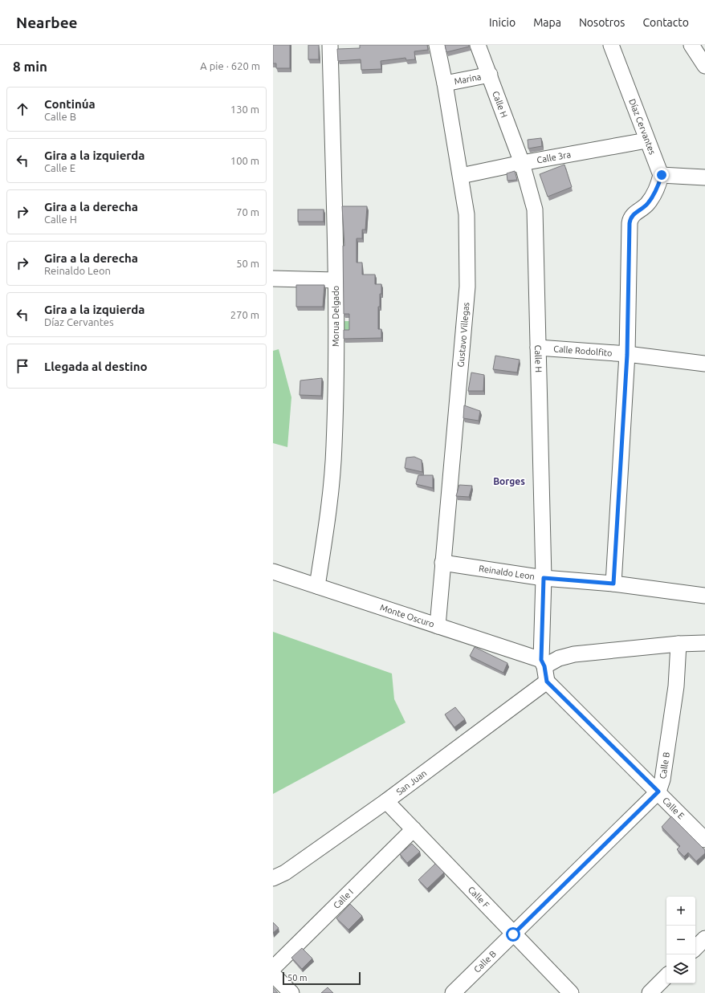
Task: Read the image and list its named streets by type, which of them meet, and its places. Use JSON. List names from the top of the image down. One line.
{"streets":{"street":["Marina","Calle H","Díaz Cervantes","Calle 3ra","Morua Delgado","Gustavo Villegas","Calle Rodolfito","Reinaldo Leon","Monte Oscuro","Calle B","San Juan","Calle E","Calle F","Calle I"]},"crossings":[["Marina","Calle H"],["Marina","Gustavo Villegas"],["Calle H","Calle 3ra"],["Calle H","Calle Rodolfito"],["Calle H","Reinaldo Leon"],["Calle H","Monte Oscuro"],["Calle H","San Juan"],["Calle H","Calle E"],["Díaz Cervantes","Calle 3ra"],["Calle 3ra","Gustavo Villegas"],["Morua Delgado","Monte Oscuro"],["Gustavo Villegas","Reinaldo Leon"],["Gustavo Villegas","Monte Oscuro"],["Calle B","Calle E"],["Calle B","Calle F"],["San Juan","Calle E"],["San Juan","Calle F"],["Calle F","Calle I"]],"districts":["Borges"],"scale_bar":"50 m","page":{"header":"Nearbee","nav":["Inicio","Mapa","Nosotros","Contacto"],"heading":["8 min","A pie · 620 m"],"list":[["Continúa","Calle B","130 m"],["Gira a la izquierda","Calle E","100 m"],["Gira a la derecha","Calle H","70 m"],["Gira a la derecha","Reinaldo Leon","50 m"],["Gira a la izquierda","Díaz Cervantes","270 m"],"Llegada al destino"],"map_buttons":["+","−"],"scale":"50 m"}}
